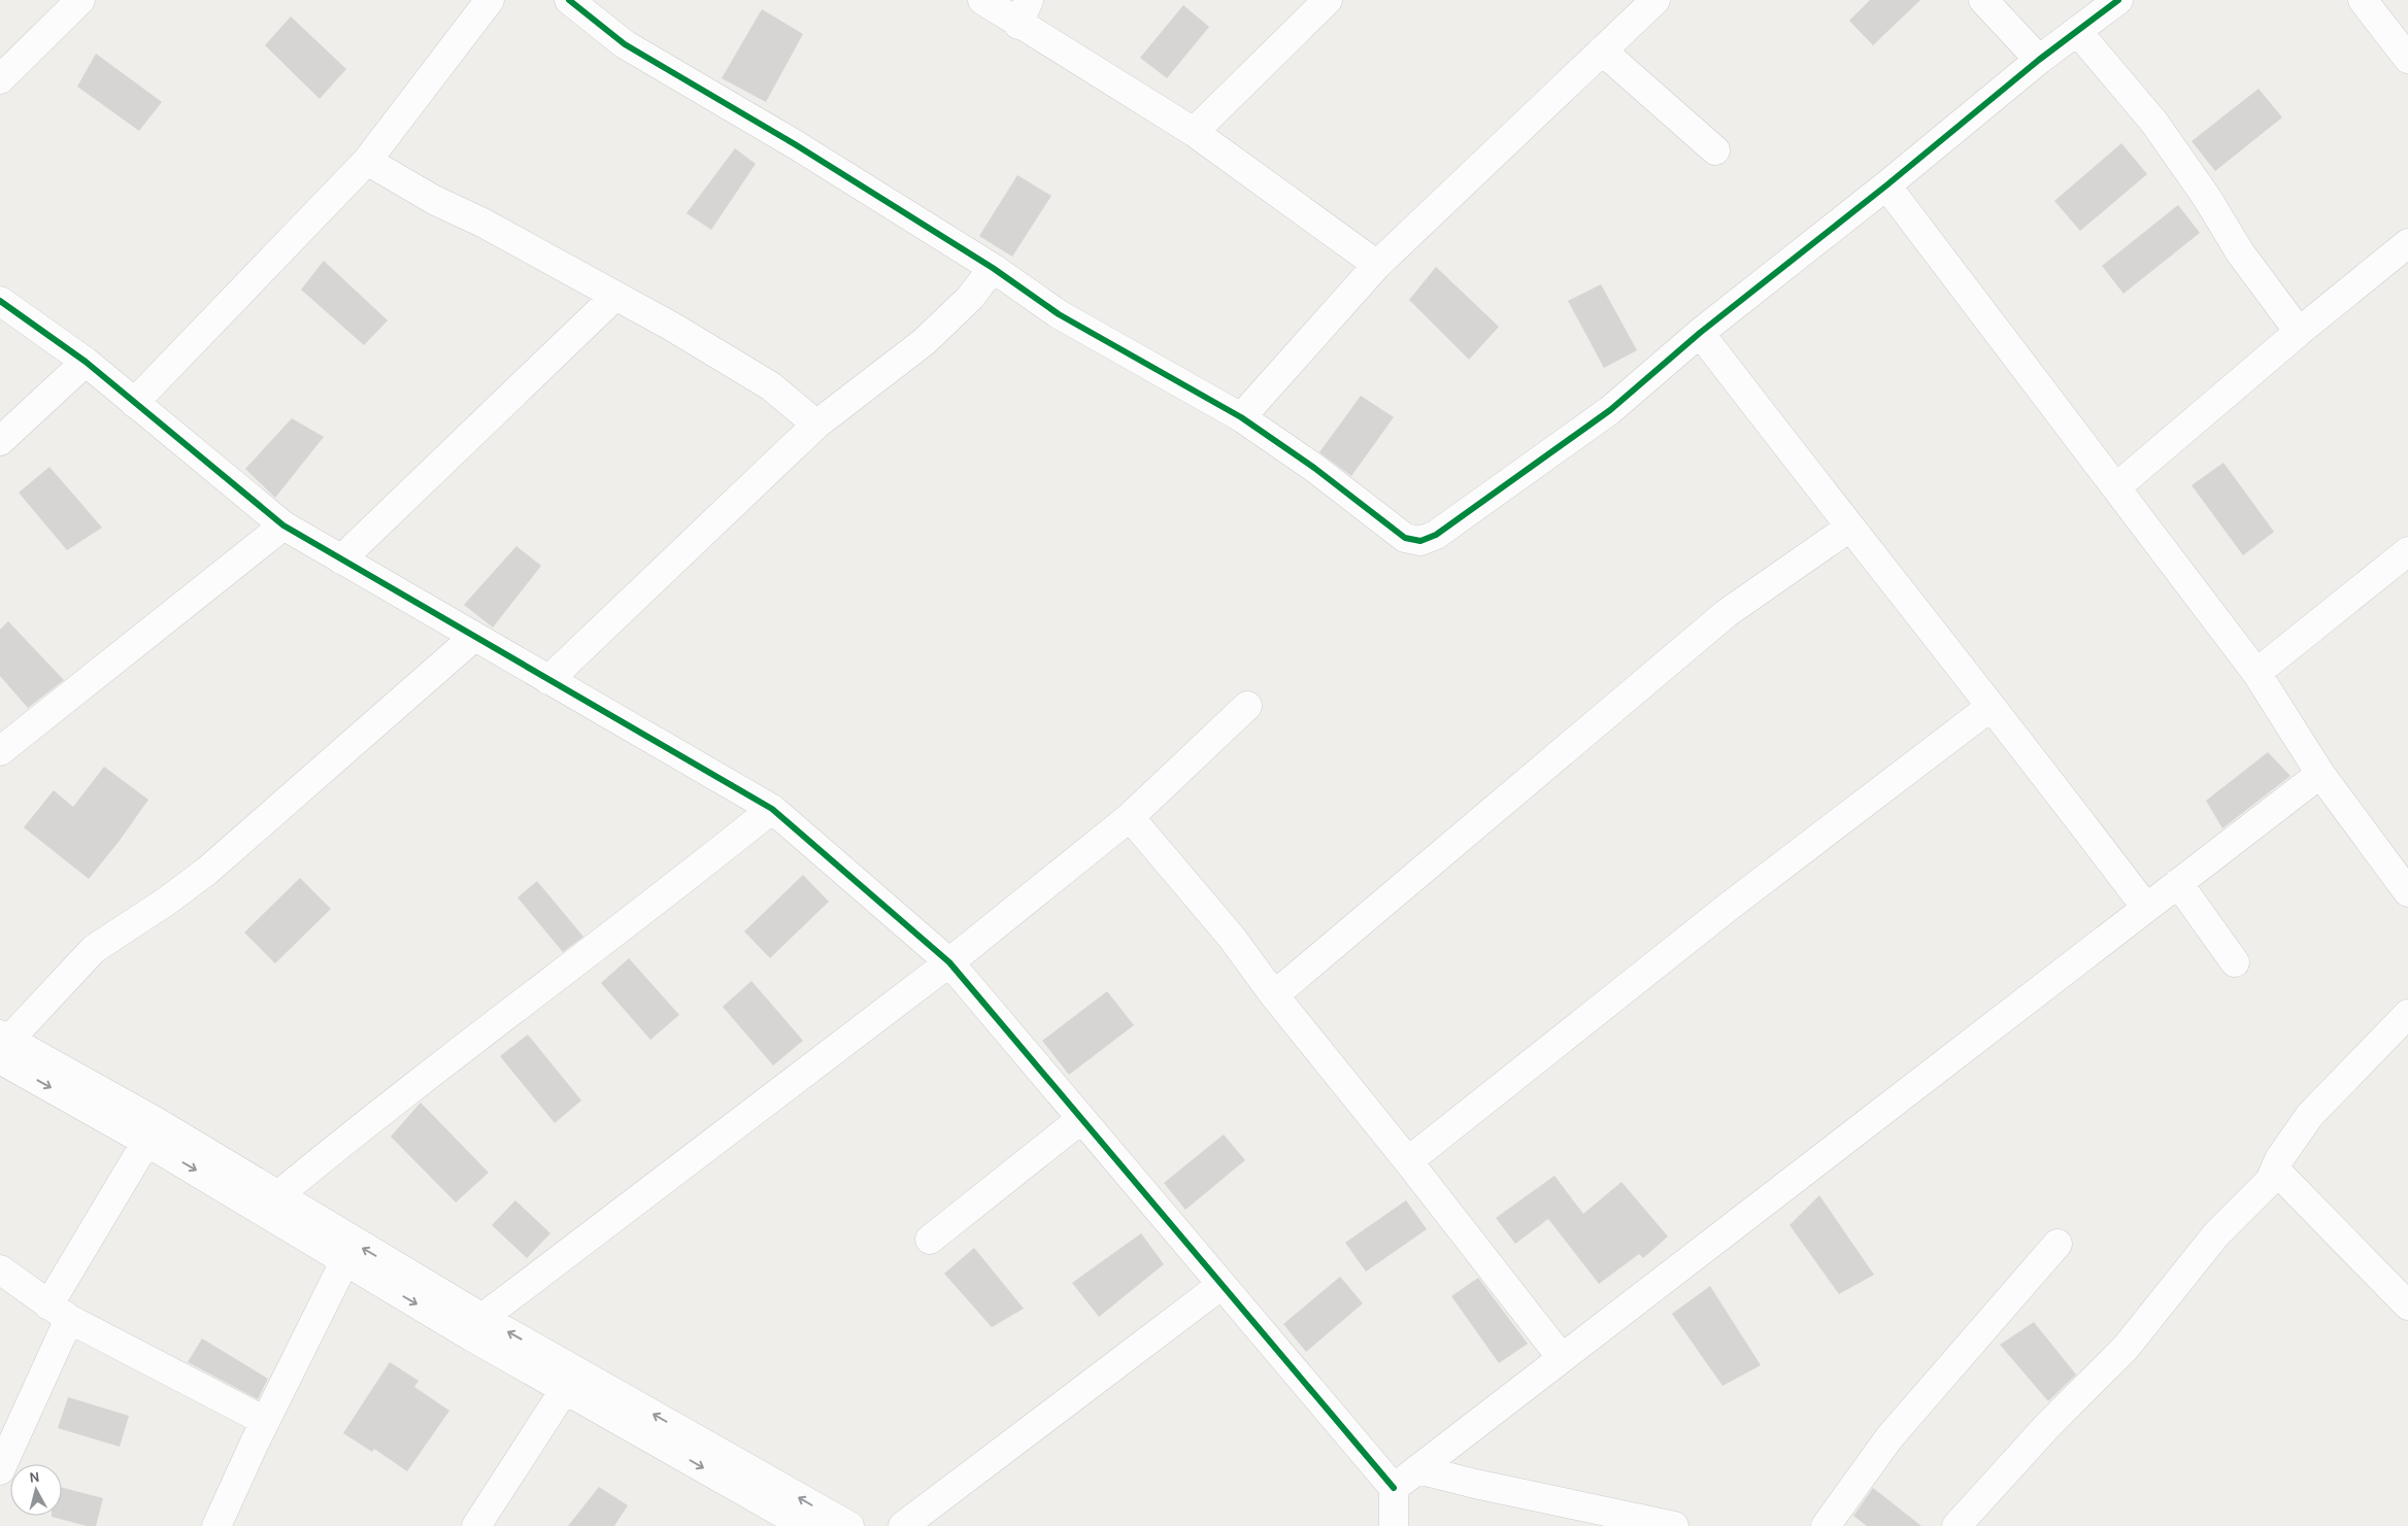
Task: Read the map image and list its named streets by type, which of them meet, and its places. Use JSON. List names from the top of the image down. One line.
{"north":"top"}
